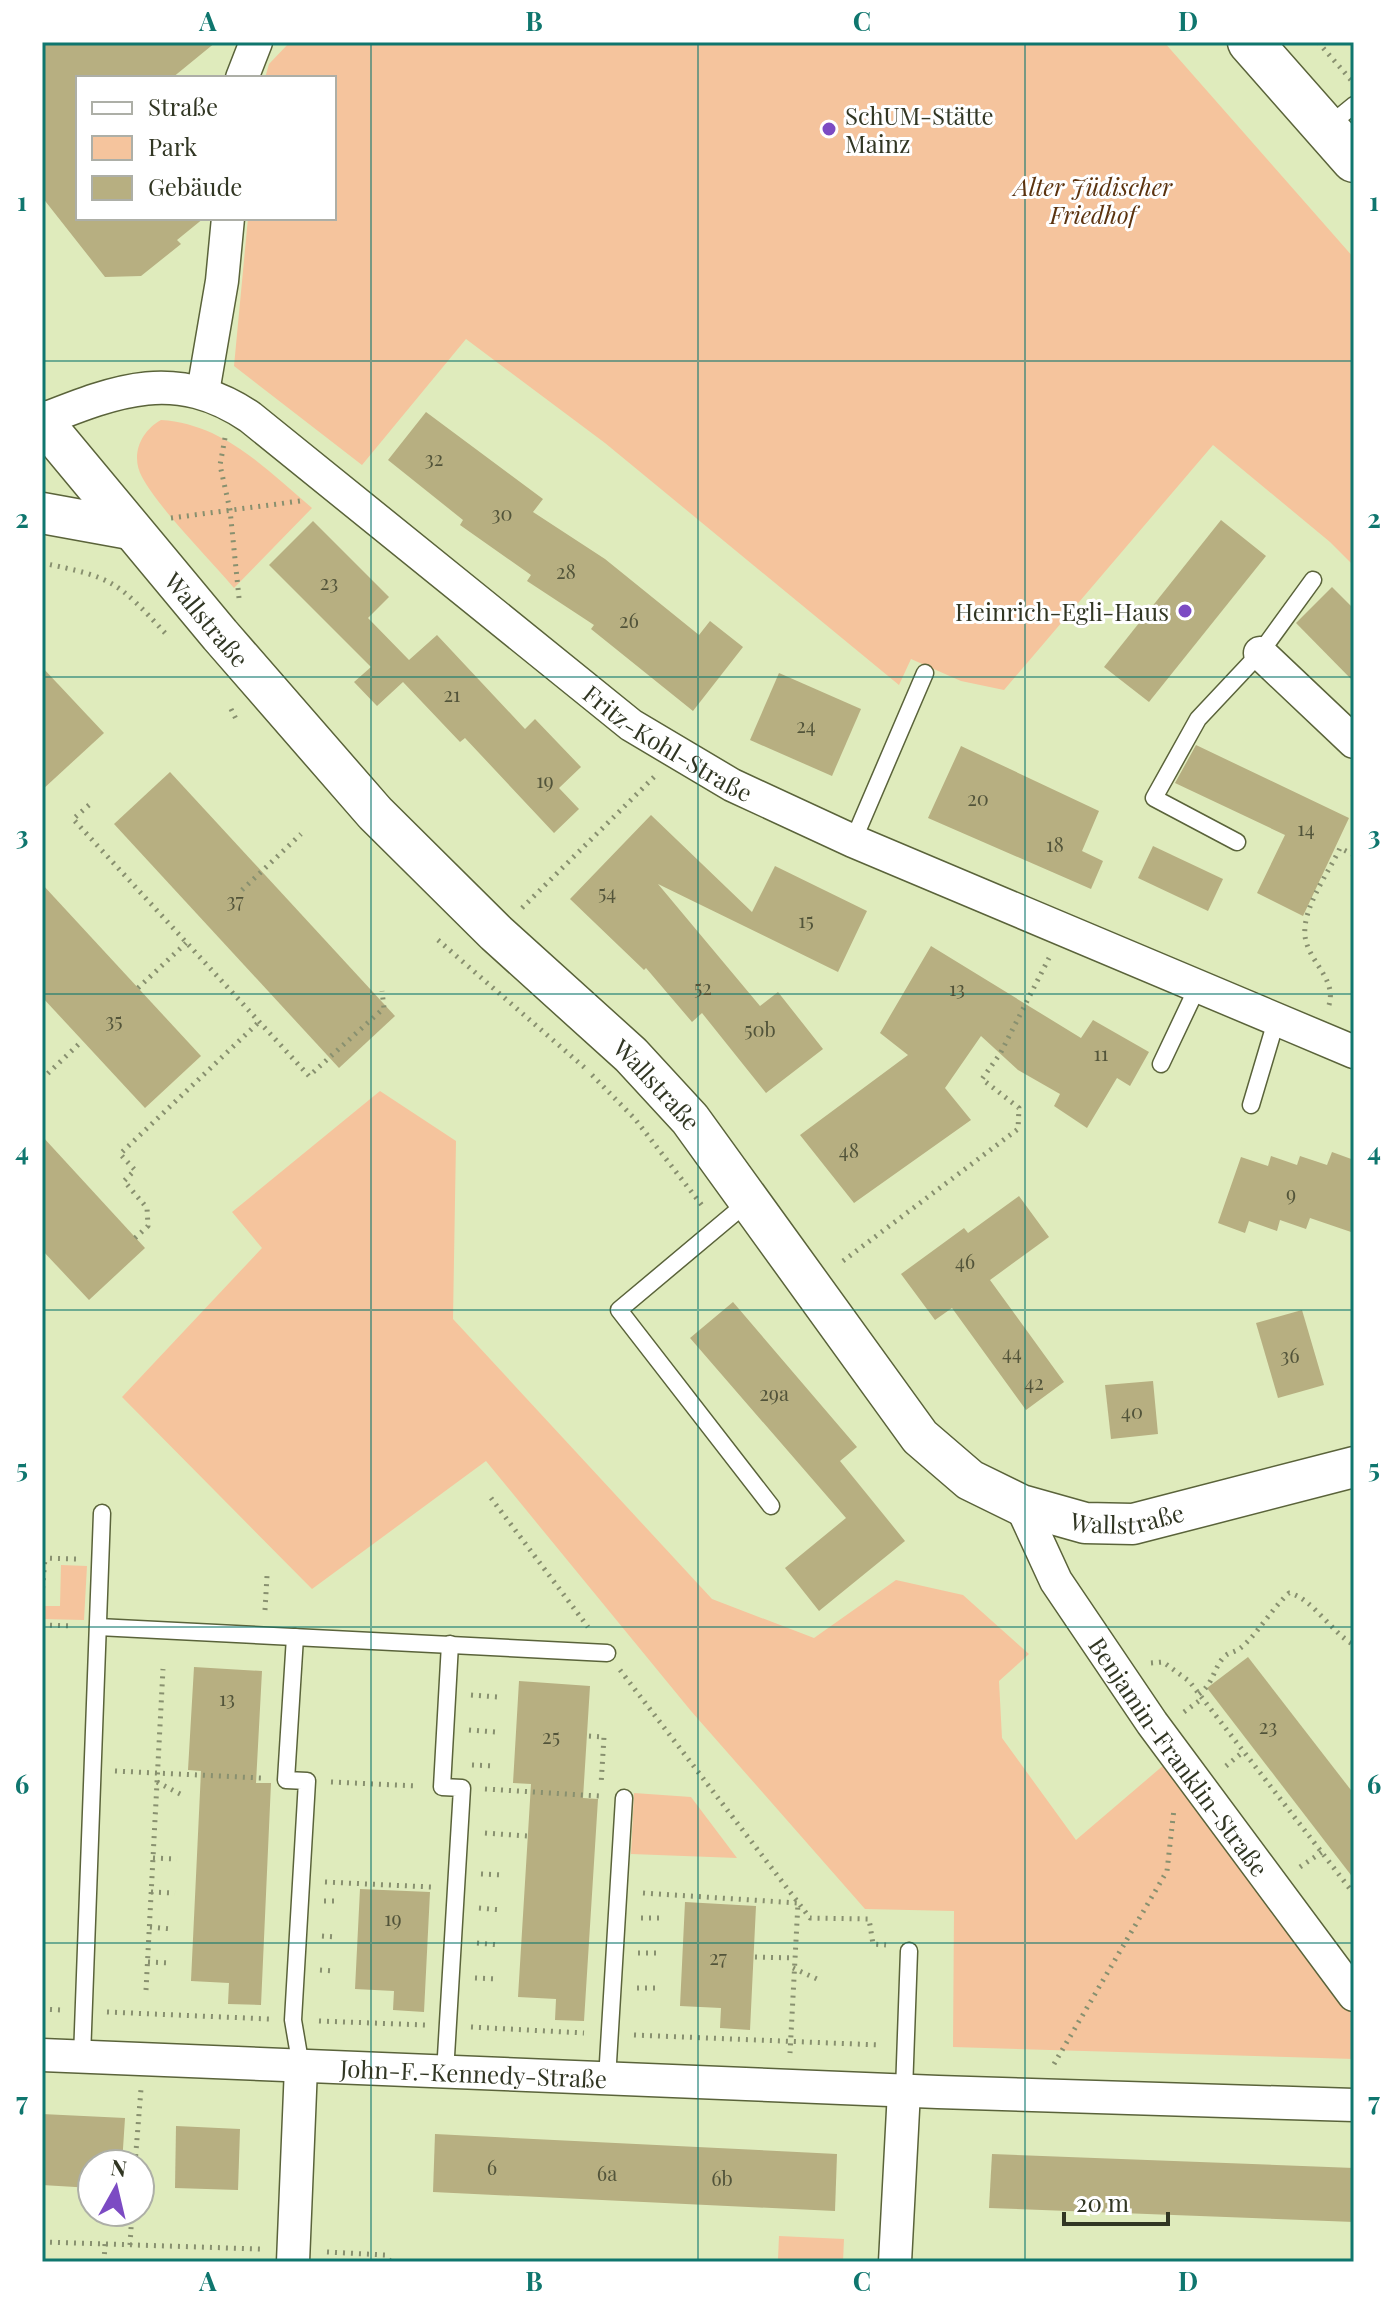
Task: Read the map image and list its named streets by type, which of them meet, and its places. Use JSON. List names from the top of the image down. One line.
{"streets":{"street":["Wallstraße","Fritz-Kohl-Straße","Benjamin-Franklin-Straße","John-F.-Kennedy-Straße"]},"crossings":[["Wallstraße","Fritz-Kohl-Straße"],["Wallstraße","Benjamin-Franklin-Straße"]],"parks":["Alter Jüdischer Friedhof"],"places":["SchUM-Stätte Mainz","Heinrich-Egli-Haus"],"house_numbers":["32","30","28","23","26","21","24","19","20","14","18","54","37","15","52","13","35","50b","11","48","9","46","44","36","42","29a","40","13","23","25","19","27","6","6a","6b"],"legend":["Straße","Park","Gebäude"],"scale_bar":"20 m","north":"top","grid":{"columns":["A","B","C","D"],"rows":["1","2","3","4","5","6","7"]}}
